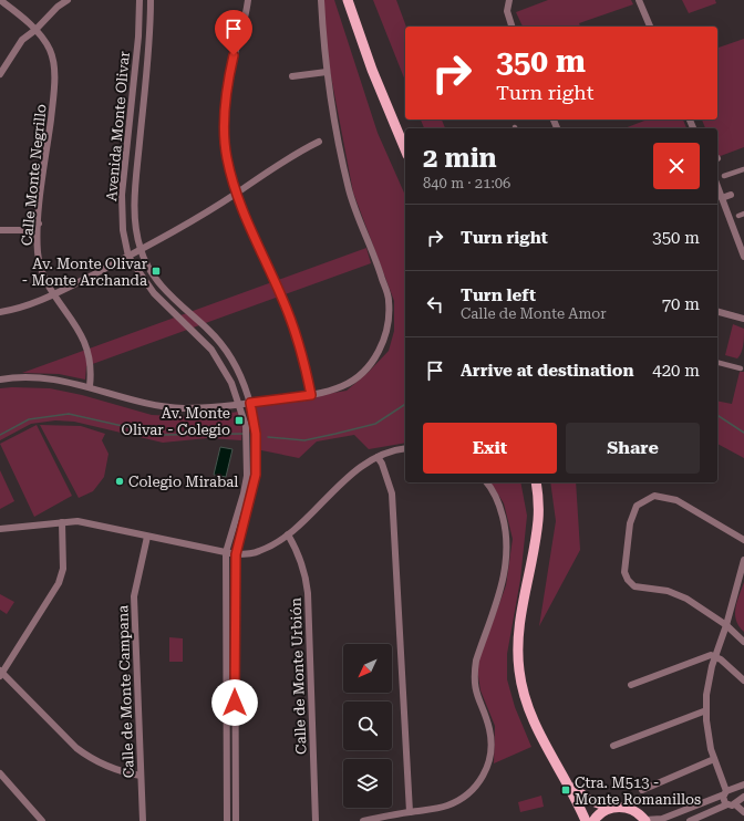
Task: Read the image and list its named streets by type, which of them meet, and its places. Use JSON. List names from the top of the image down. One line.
{"streets":{"street":["Avenida Monte Olivar","Calle Monte Negrillo","Calle de Monte Urbión","Calle de Monte Campana"]},"places":{"transit":["Av. Monte Olivar - Monte Archanda","Av. Monte Olivar - Colegio","Ctra. M513 - Monte Romanillos"],"other":["Colegio Mirabal"]},"north":"bottom left","page":{"turn":["350 m","Turn right"],"heading":["2 min","840 m · 21:06"],"list":[{"name":"Turn right","value":"350 m"},{"name":"Turn left","note":"Calle de Monte Amor","value":"70 m"},{"name":"Arrive at destination","value":"420 m"}],"buttons":["Exit","Share"]}}
